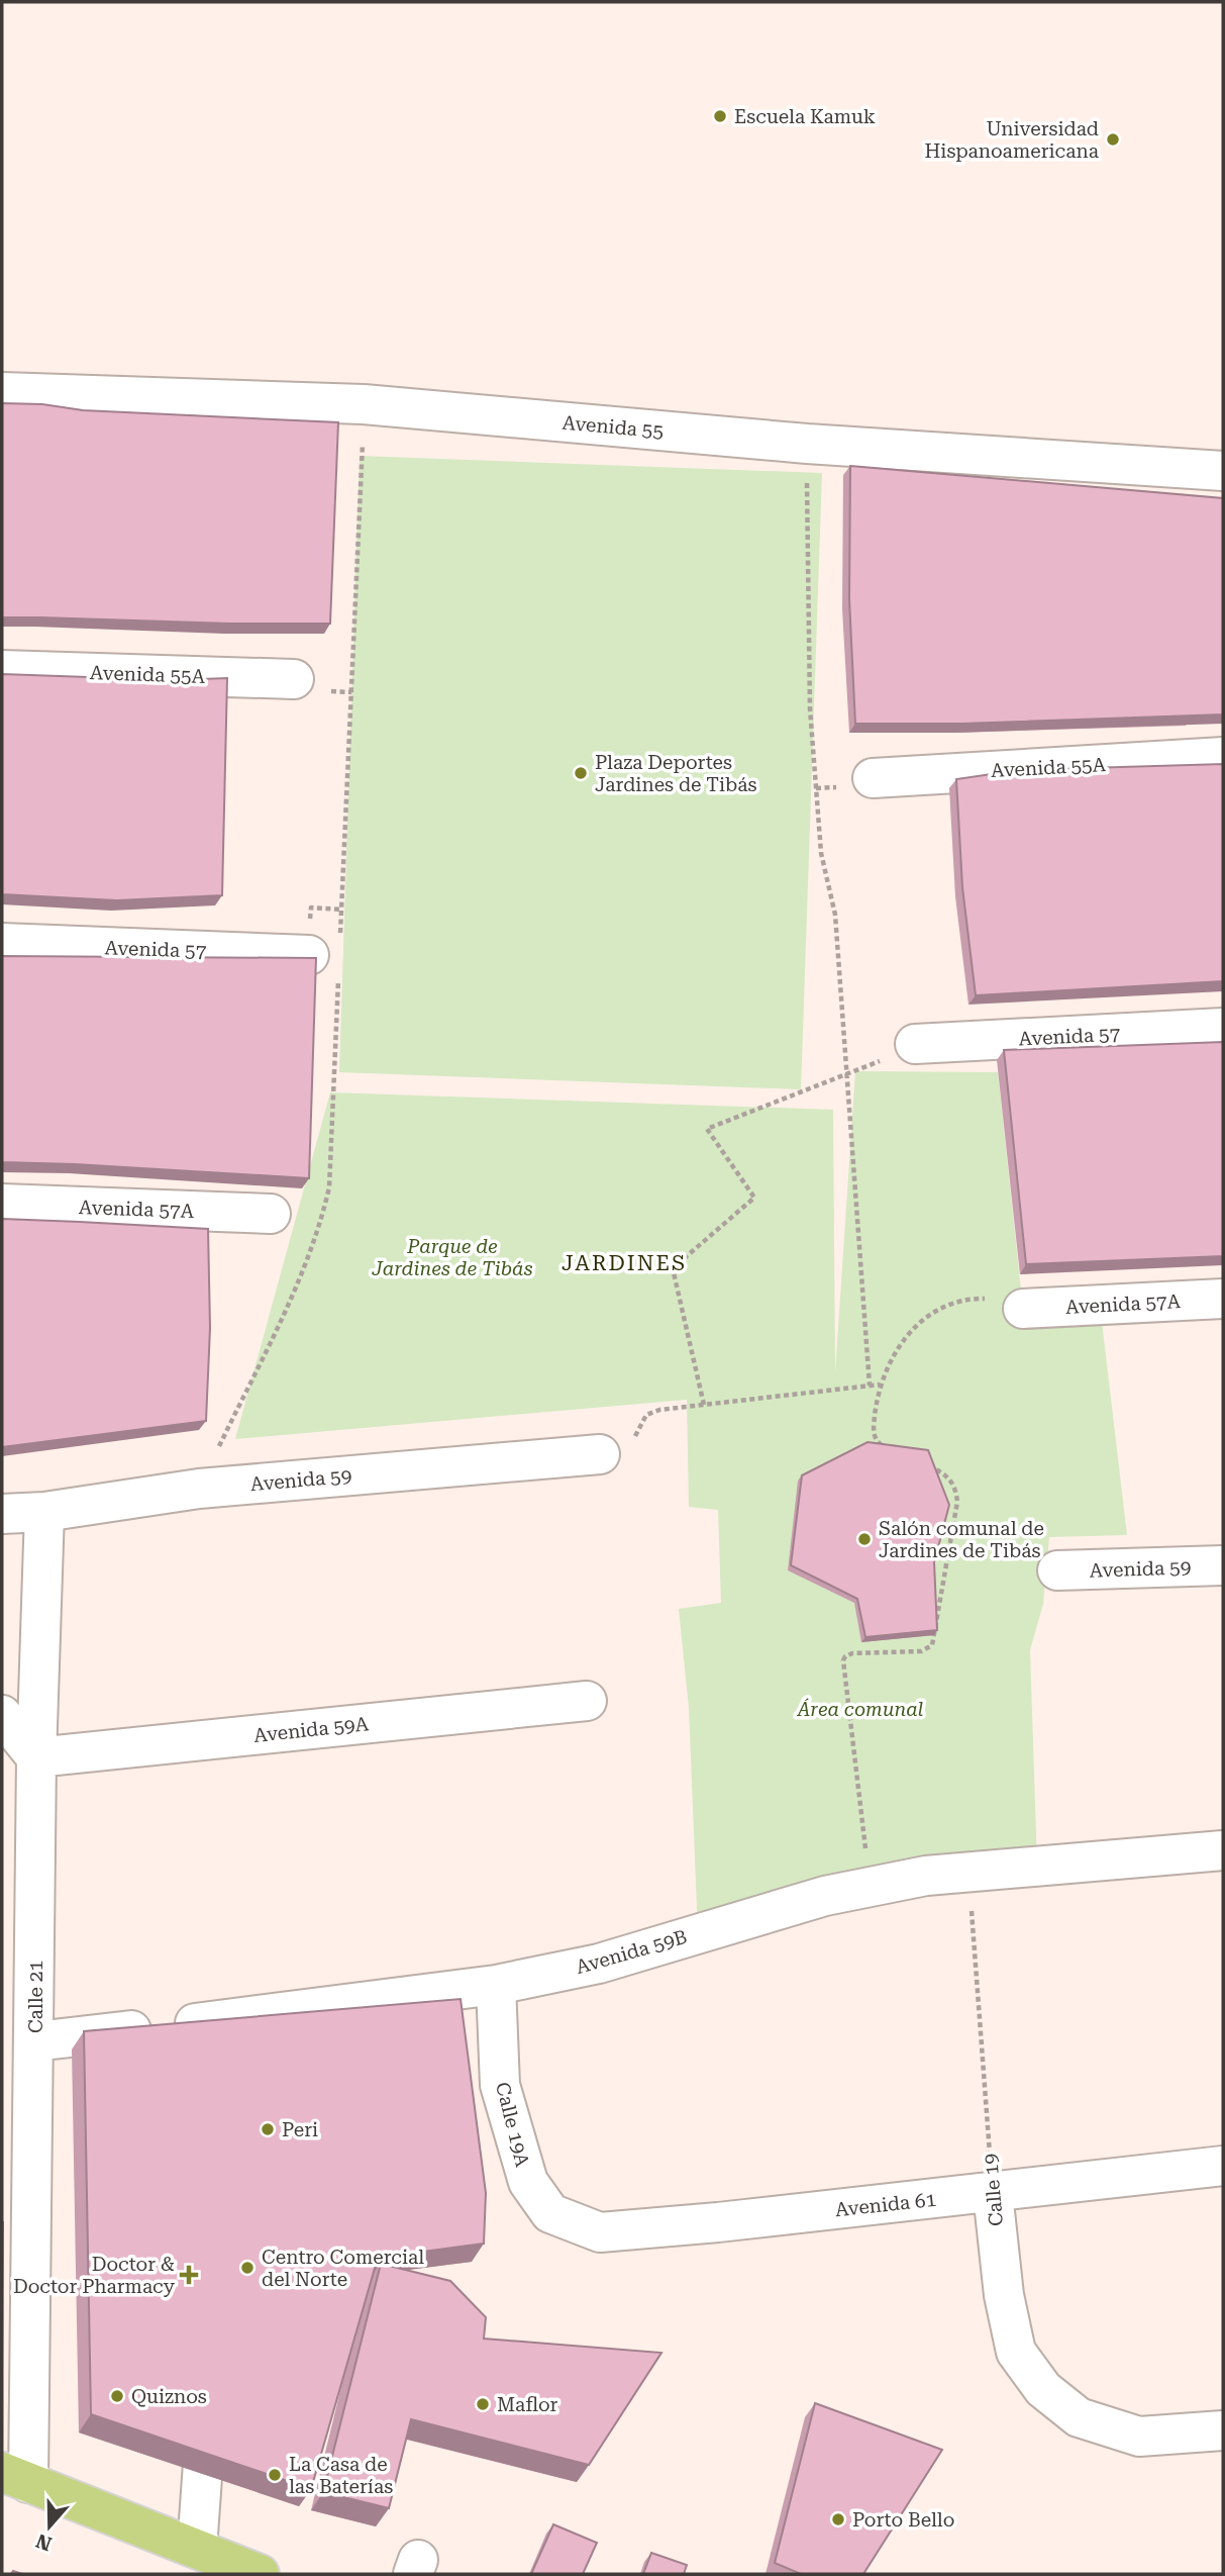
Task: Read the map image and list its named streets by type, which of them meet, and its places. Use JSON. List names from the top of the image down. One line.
{"streets":{"street":["Avenida 55","Avenida 55A","Avenida 57","Avenida 57A","Avenida 59","Avenida 59A","Avenida 59B","Calle 21","Calle 19A","Calle 19","Avenida 61"]},"crossings":[["Avenida 59","Calle 21"],["Avenida 59A","Calle 21"],["Avenida 59B","Calle 21"],["Avenida 59B","Calle 19A"],["Avenida 59B","Calle 19"],["Calle 19A","Avenida 61"],["Calle 19","Avenida 61"]],"districts":["JARDINES"],"parks":["Parque de Jardines de Tibás","Área comunal"],"places":{"other":["Escuela Kamuk","Universidad Hispanoamericana","Plaza Deportes Jardines de Tibás","Salón comunal de Jardines de Tibás","Peri","Centro Comercial del Norte","Quiznos","Maflor","La Casa de las Baterías","Porto Bello"],"health":["Doctor & Doctor Pharmacy"]},"north":"bottom"}
